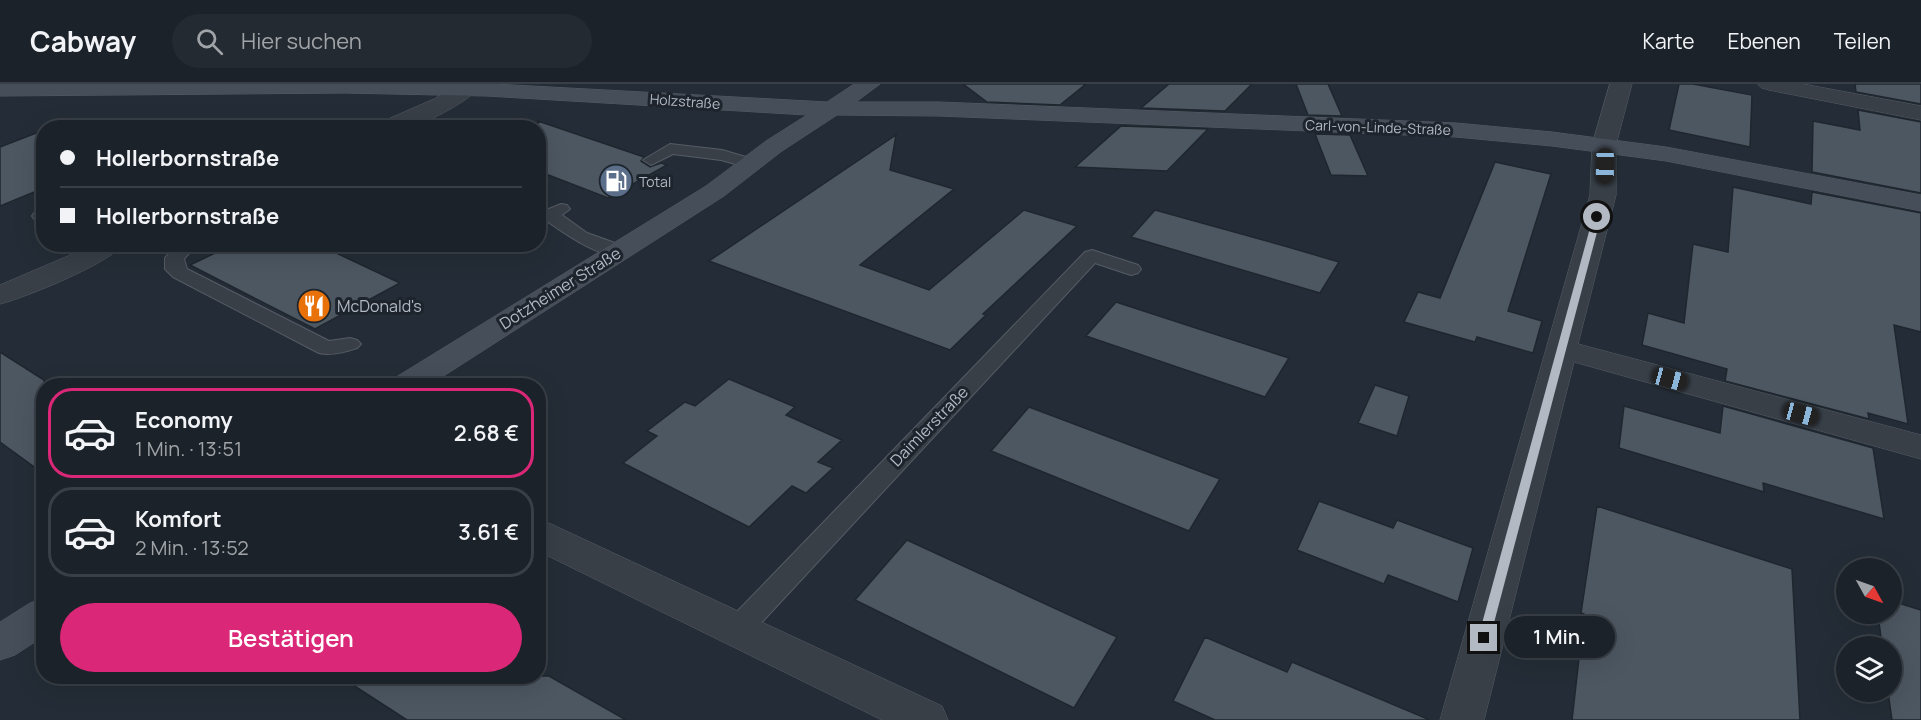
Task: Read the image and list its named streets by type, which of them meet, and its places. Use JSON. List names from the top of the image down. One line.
{"streets":{"street":["Holzstraße","Carl-von-Linde-Straße","Dotzheimer Straße"],"lane":["Daimlerstraße"]},"crossings":[["Holzstraße","Carl-von-Linde-Straße"],["Holzstraße","Dotzheimer Straße"],["Carl-von-Linde-Straße","Dotzheimer Straße"]],"places":{"fuel station":["Total"],"restaurant":["McDonald's"]},"north":"bottom right","page":{"header":"Cabway","search":"Hier suchen","nav":["Karte","Ebenen","Teilen"],"banner":["Hollerbornstraße","Hollerbornstraße"],"list":[{"name":"Economy","note":"1 Min. · 13:51","value":"2.68 €"},{"name":"Komfort","note":"2 Min. · 13:52","value":"3.61 €"}],"buttons":"Bestätigen","bubble":"1 Min."}}
